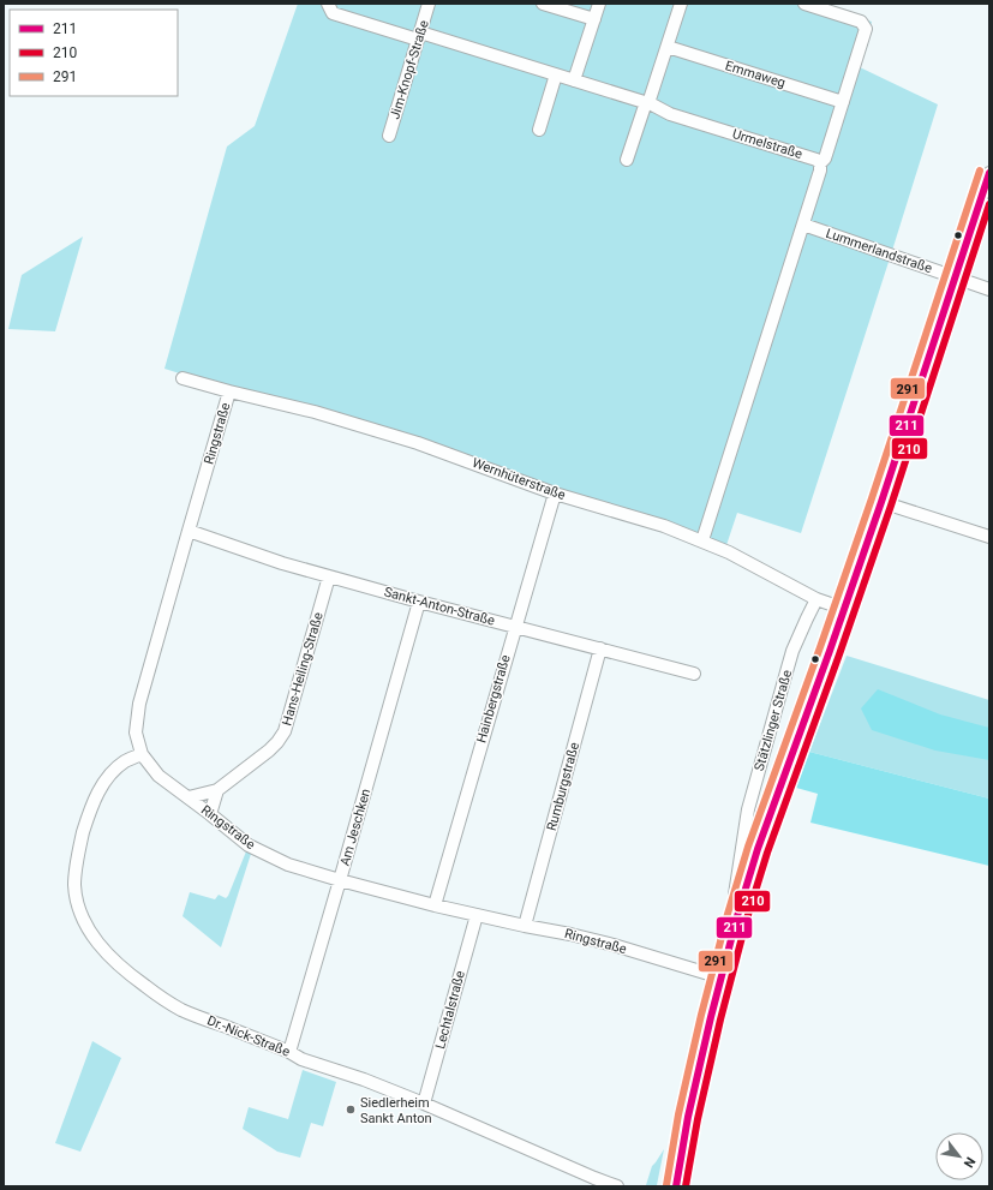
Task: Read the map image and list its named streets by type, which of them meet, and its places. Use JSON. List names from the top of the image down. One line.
{"streets":{"street":["Jim-Knopf-Straße","Emmaweg","Urmelstraße","Lummerlandstraße","Ringstraße","Wernhüterstraße","Sankt-Anton-Straße","Hans-Heiling-Straße","Hainbergstraße","Stätzlinger Straße","Rumburgstraße","Am Jeschken","Lechtalstraße","Dr.-Nick-Straße"]},"crossings":[["Jim-Knopf-Straße","Urmelstraße"],["Urmelstraße","Lummerlandstraße"],["Urmelstraße","Wernhüterstraße"],["Lummerlandstraße","Stätzlinger Straße"],["Ringstraße","Wernhüterstraße"],["Ringstraße","Sankt-Anton-Straße"],["Ringstraße","Hans-Heiling-Straße"],["Ringstraße","Hainbergstraße"],["Ringstraße","Stätzlinger Straße"],["Ringstraße","Rumburgstraße"],["Ringstraße","Am Jeschken"],["Ringstraße","Lechtalstraße"],["Ringstraße","Dr.-Nick-Straße"],["Wernhüterstraße","Hainbergstraße"],["Wernhüterstraße","Stätzlinger Straße"],["Sankt-Anton-Straße","Hans-Heiling-Straße"],["Sankt-Anton-Straße","Hainbergstraße"],["Sankt-Anton-Straße","Rumburgstraße"],["Sankt-Anton-Straße","Am Jeschken"],["Am Jeschken","Dr.-Nick-Straße"],["Lechtalstraße","Dr.-Nick-Straße"]],"places":["Siedlerheim Sankt Anton"],"lines":["transit line 291","transit line 211","transit line 210"],"legend":["211","210","291"],"north":"bottom right"}
